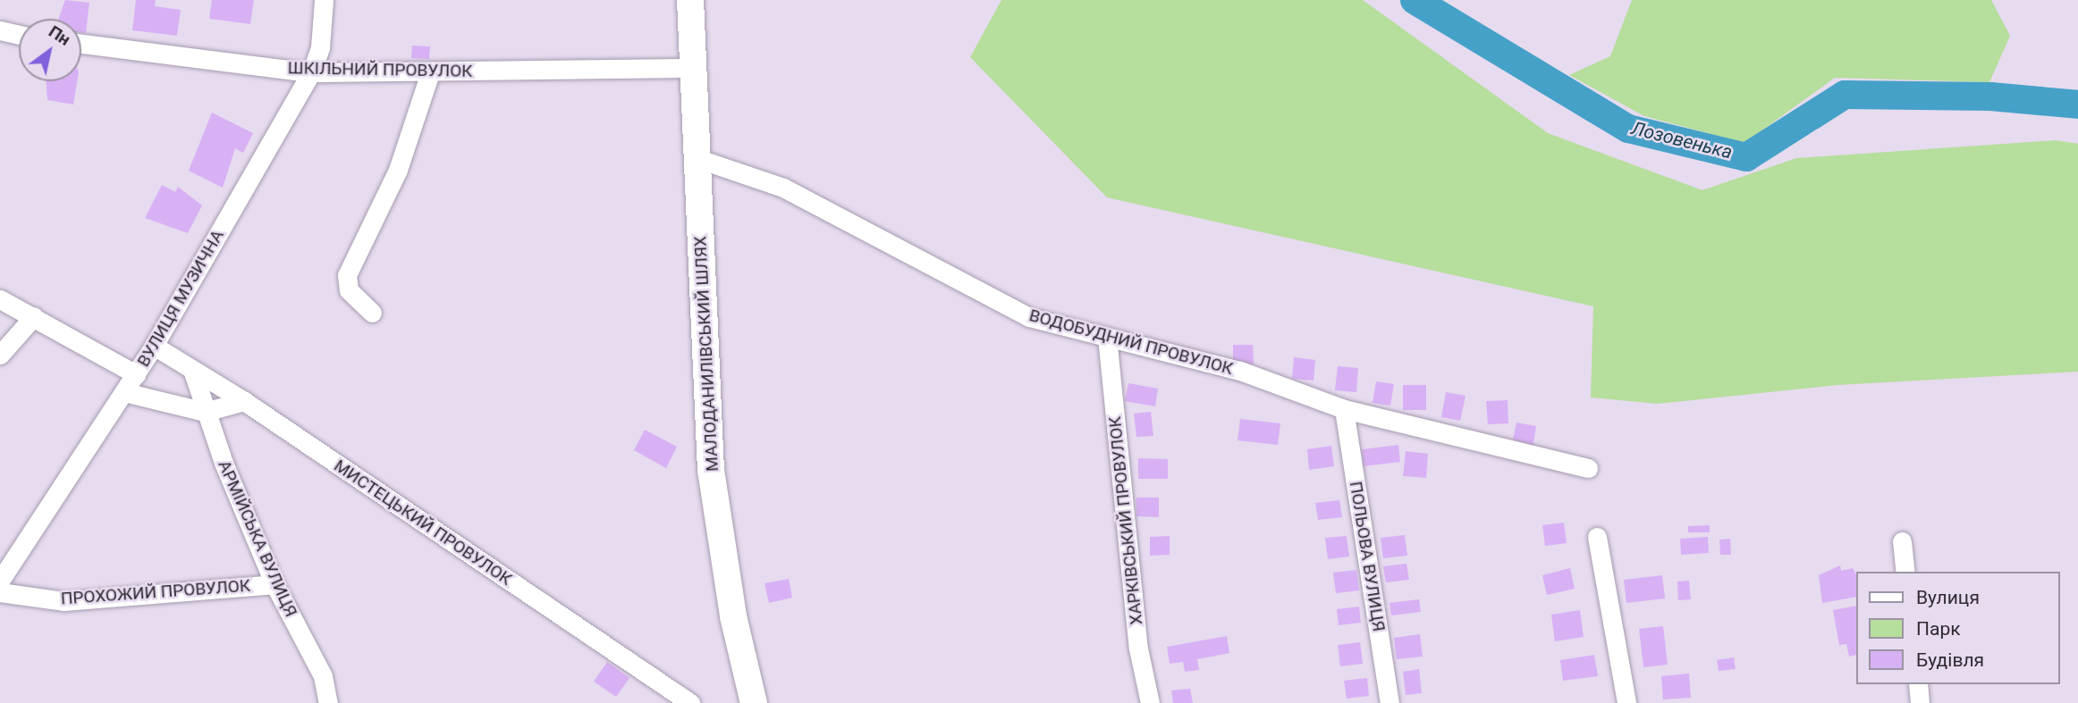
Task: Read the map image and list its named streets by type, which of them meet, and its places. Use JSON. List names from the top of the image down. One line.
{"streets":{"main road":["МАЛОДАНИЛІВСЬКИЙ ШЛЯХ"],"street":["ШКІЛЬНИЙ ПРОВУЛОК","ВУЛИЦЯ МУЗИЧНА","ВОДОБУДНИЙ ПРОВУЛОК","ХАРКІВСЬКИЙ ПРОВУЛОК","МИСТЕЦЬКИЙ ПРОВУЛОК","АРМІЙСЬКА ВУЛИЦЯ","ПОЛЬОВА ВУЛИЦЯ","ПРОХОЖИЙ ПРОВУЛОК"]},"crossings":[["ШКІЛЬНИЙ ПРОВУЛОК","ВУЛИЦЯ МУЗИЧНА"],["ШКІЛЬНИЙ ПРОВУЛОК","МАЛОДАНИЛІВСЬКИЙ ШЛЯХ"],["ВУЛИЦЯ МУЗИЧНА","МИСТЕЦЬКИЙ ПРОВУЛОК"],["ВОДОБУДНИЙ ПРОВУЛОК","МАЛОДАНИЛІВСЬКИЙ ШЛЯХ"],["ВОДОБУДНИЙ ПРОВУЛОК","ХАРКІВСЬКИЙ ПРОВУЛОК"],["ВОДОБУДНИЙ ПРОВУЛОК","ПОЛЬОВА ВУЛИЦЯ"],["МИСТЕЦЬКИЙ ПРОВУЛОК","АРМІЙСЬКА ВУЛИЦЯ"],["АРМІЙСЬКА ВУЛИЦЯ","ПРОХОЖИЙ ПРОВУЛОК"]],"water":["Лозовенька"],"legend":["Вулиця","Парк","Будівля"],"north":"top right"}
